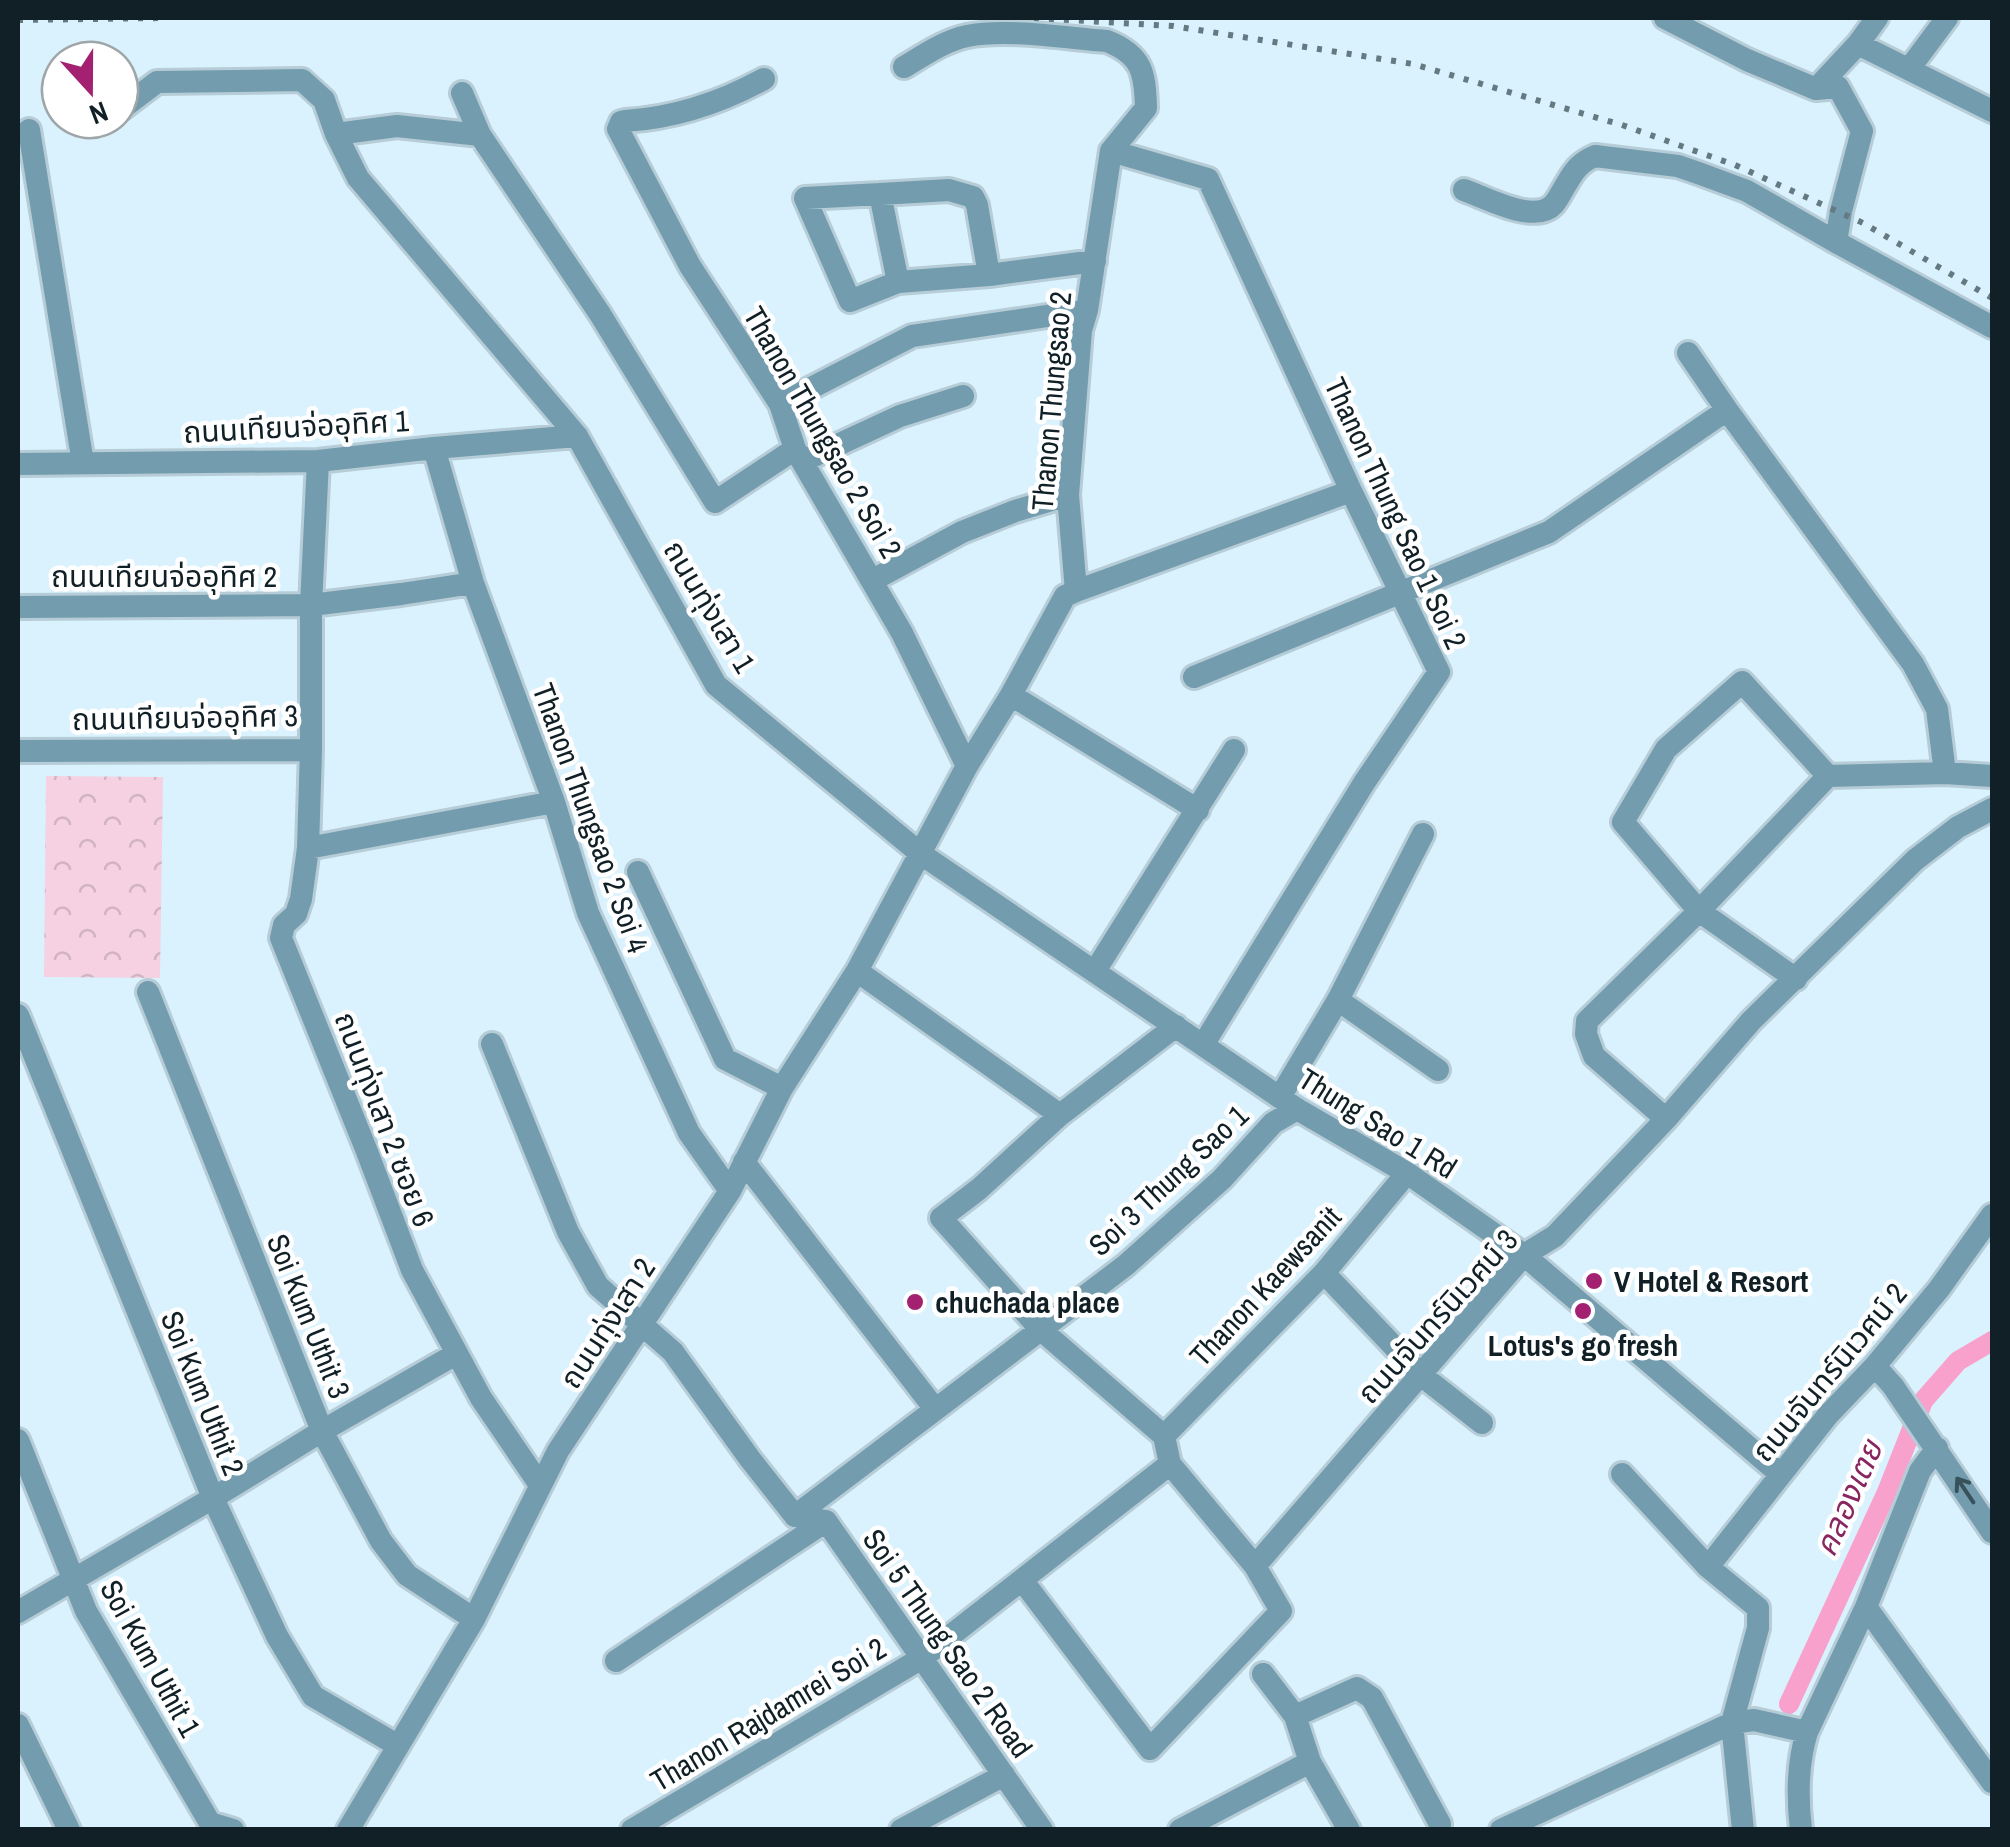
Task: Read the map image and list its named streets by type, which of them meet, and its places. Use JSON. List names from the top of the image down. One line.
{"streets":{"street":["Thanon Thungsao 2","ถนนเทียนจ่ออุทิศ 1","Thanon Thungsao 2 Soi 2","Thanon Thung Sao 1 Soi 2","ถนนเทียนจ่ออุทิศ 2","ถนนทุ่งเสา 1","ถนนเทียนจ่ออุทิศ 3","Thanon Thungsao 2 Soi 4","ถนนทุ่งเสา 2 ซอย 6","Thung Sao 1 Rd","Soi 3 Thung Sao 1","Thanon Kaewsanit","Soi Kum Uthit 3","ถนนจันทร์นิเวศน์ 3","ถนนทุ่งเสา 2","ถนนจันทร์นิเวศน์ 2","Soi Kum Uthit 2","Soi 5 Thung Sao 2 Road","Soi Kum Uthit 1","Thanon Rajdamrei Soi 2"]},"crossings":[["Thanon Thungsao 2","Thanon Thung Sao 1 Soi 2"],["ถนนเทียนจ่ออุทิศ 1","ถนนทุ่งเสา 1"],["ถนนเทียนจ่ออุทิศ 1","ถนนเทียนจ่ออุทิศ 3"],["ถนนเทียนจ่ออุทิศ 1","Thanon Thungsao 2 Soi 4"],["Thanon Thung Sao 1 Soi 2","Thung Sao 1 Rd"],["ถนนเทียนจ่ออุทิศ 2","ถนนเทียนจ่ออุทิศ 3"],["ถนนเทียนจ่ออุทิศ 2","Thanon Thungsao 2 Soi 4"],["ถนนทุ่งเสา 1","Thung Sao 1 Rd"],["ถนนทุ่งเสา 1","ถนนทุ่งเสา 2"],["ถนนเทียนจ่ออุทิศ 3","ถนนทุ่งเสา 2 ซอย 6"],["Thanon Thungsao 2 Soi 4","ถนนทุ่งเสา 2"],["ถนนทุ่งเสา 2 ซอย 6","ถนนทุ่งเสา 2"],["Thung Sao 1 Rd","Soi 3 Thung Sao 1"],["Thung Sao 1 Rd","Thanon Kaewsanit"],["Thung Sao 1 Rd","ถนนจันทร์นิเวศน์ 3"],["Thung Sao 1 Rd","ถนนทุ่งเสา 2"],["Thung Sao 1 Rd","ถนนจันทร์นิเวศน์ 2"],["Soi 3 Thung Sao 1","Soi 5 Thung Sao 2 Road"],["Soi Kum Uthit 3","ถนนทุ่งเสา 2"],["ถนนทุ่งเสา 2","Soi Kum Uthit 2"],["Soi 5 Thung Sao 2 Road","Thanon Rajdamrei Soi 2"]],"water":["คลองเตย"],"places":["V Hotel & Resort","chuchada place","Lotus's go fresh"],"north":"bottom"}
